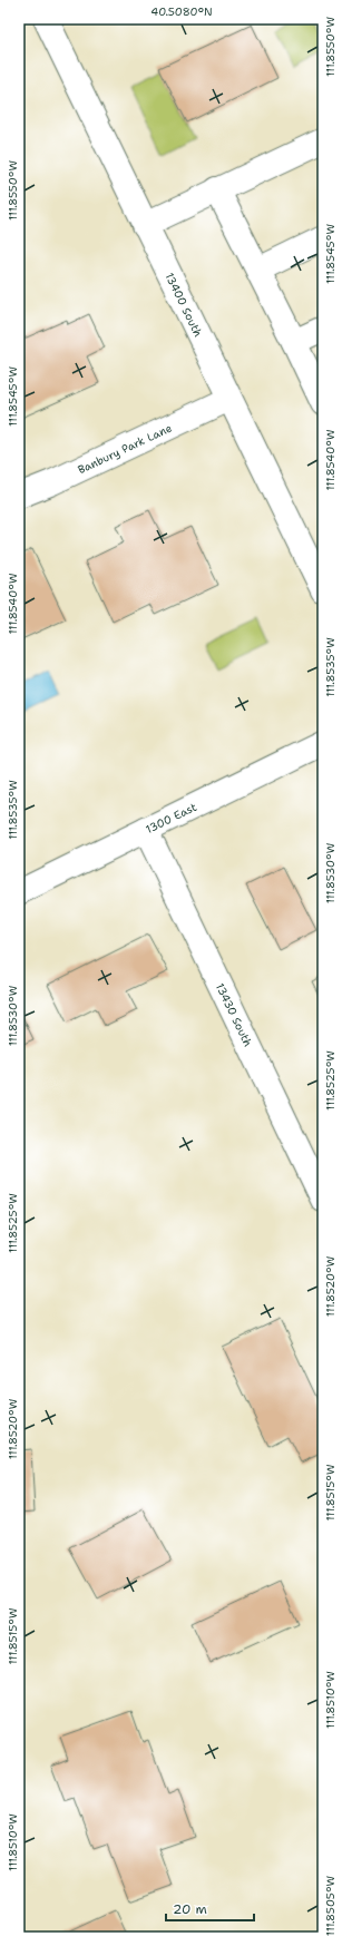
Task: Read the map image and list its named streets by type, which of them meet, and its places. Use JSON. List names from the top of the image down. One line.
{"streets":{"street":["13400 South","Banbury Park Lane","1300 East","13430 South"]},"crossings":[["13400 South","Banbury Park Lane"],["1300 East","13430 South"]],"scale_bar":"20 m","coordinates":["40.5080°N","111.8550°W","111.8545°W","111.8540°W","111.8535°W","111.8530°W","111.8525°W","111.8520°W","111.8515°W","111.8510°W","111.8505°W"]}
